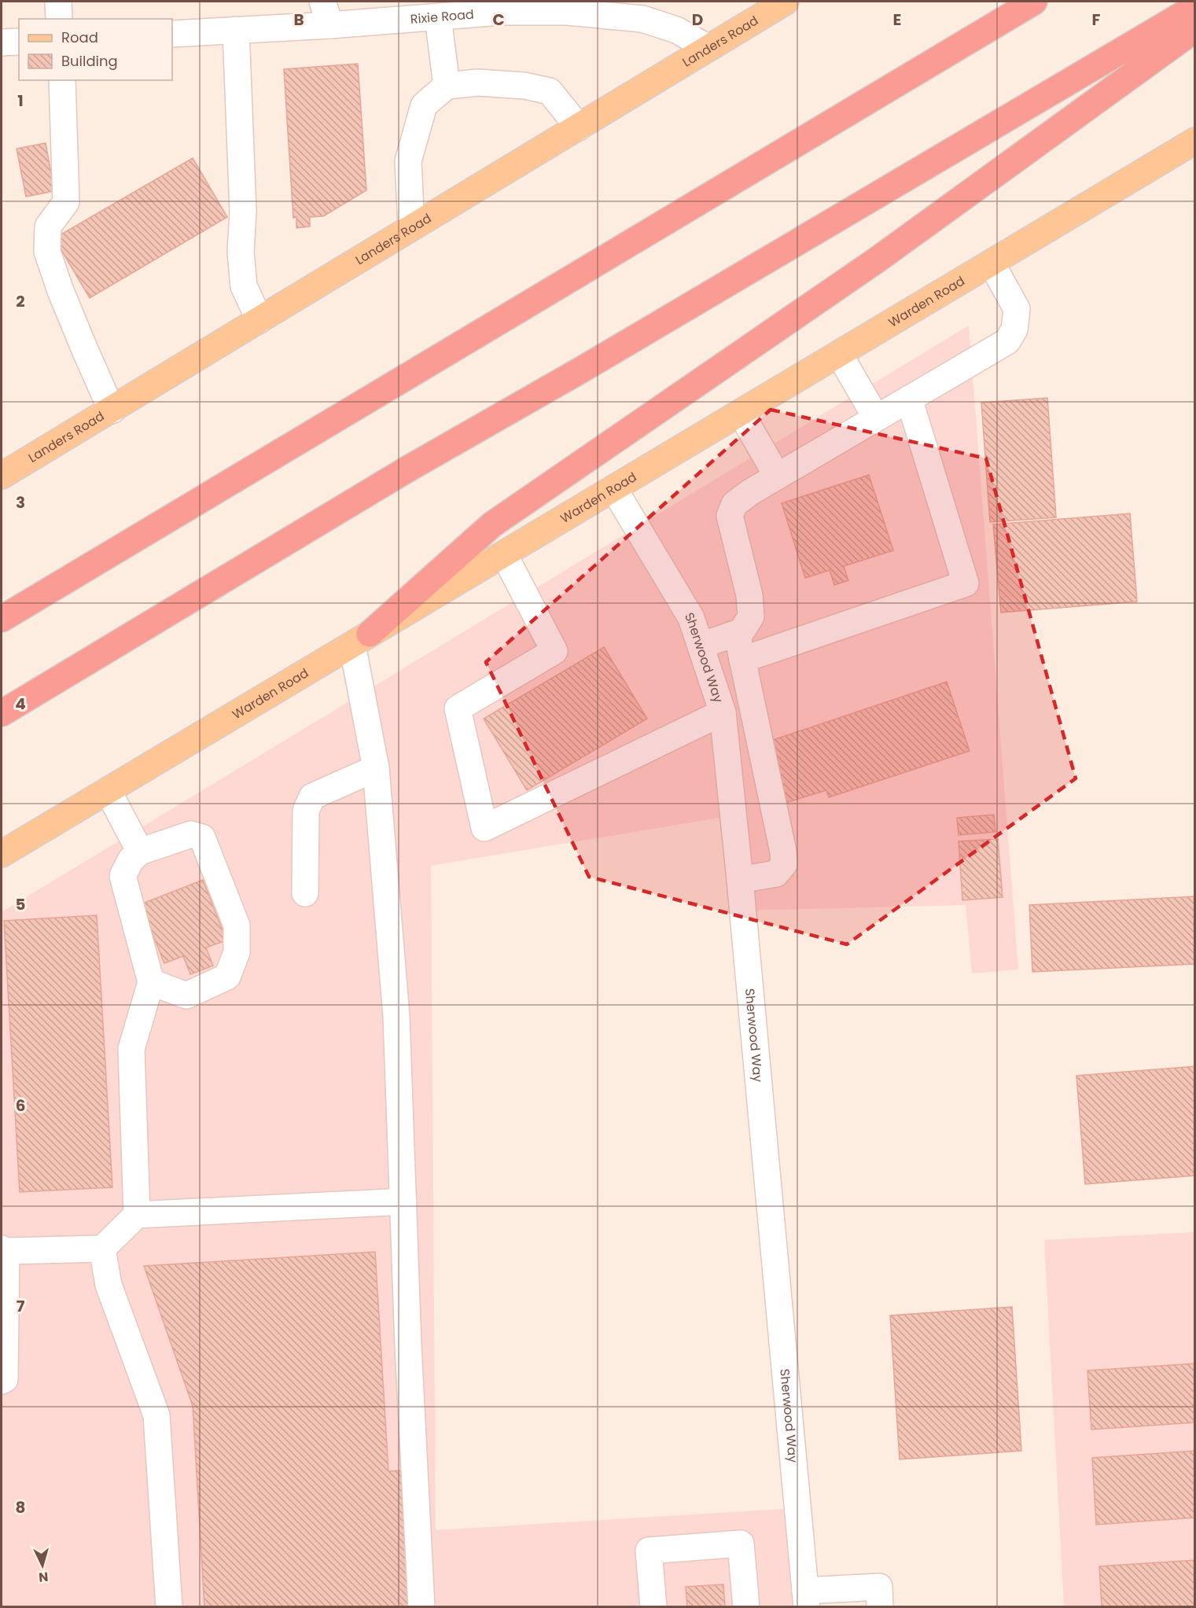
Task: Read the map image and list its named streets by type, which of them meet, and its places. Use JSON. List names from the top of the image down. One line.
{"streets":{"main road":["Landers Road","Warden Road"],"street":["Rixie Road","Sherwood Way"]},"crossings":[["Rixie Road","Landers Road"],["Warden Road","Sherwood Way"]],"legend":["Road","Building"],"north":"bottom","grid":{"columns":["B","C","D","E","F"],"rows":["1","2","3","4","5","6","7","8"]}}
